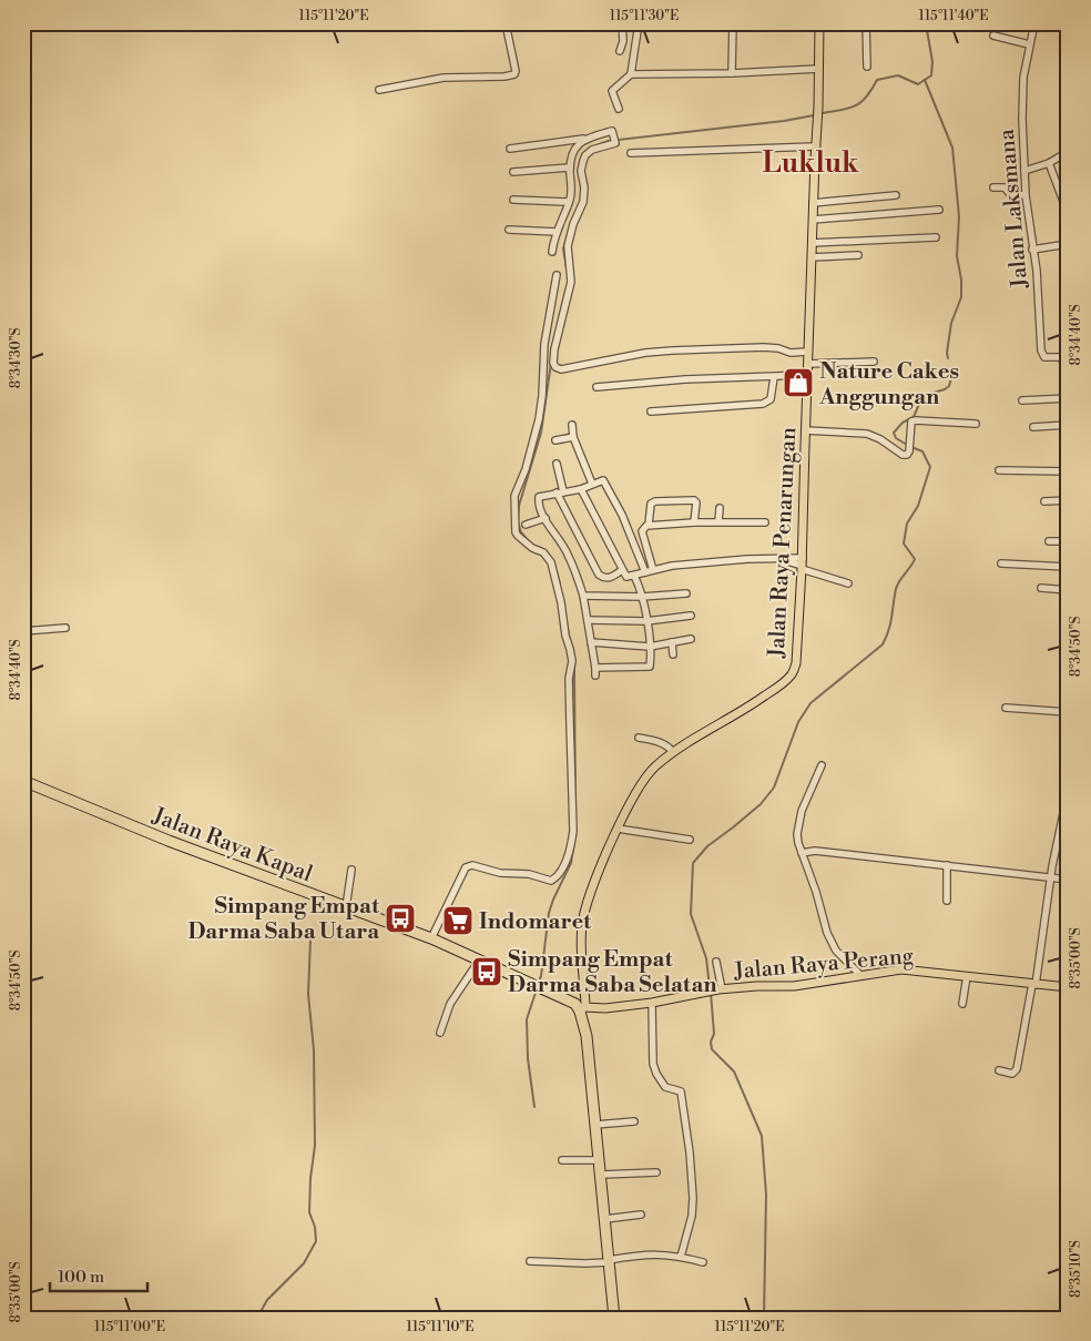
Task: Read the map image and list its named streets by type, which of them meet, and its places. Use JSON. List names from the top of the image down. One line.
{"streets":{"highway":["Jalan Raya Kapal"],"main road":["Jalan Raya Penarungan","Jalan Raya Perang"],"street":["Jalan Laksmana"]},"crossings":[["Jalan Raya Penarungan","Jalan Raya Kapal"],["Jalan Raya Penarungan","Jalan Raya Perang"],["Jalan Raya Kapal","Jalan Raya Perang"]],"districts":["Lukluk"],"places":{"shop":["Nature Cakes Anggungan"],"bus stop":["Simpang Empat Darma Saba Utara","Simpang Empat Darma Saba Selatan"],"supermarket":["Indomaret"]},"scale_bar":"100 m","coordinates":["115°11'20\"E","115°11'30\"E","115°11'40\"E","8°34'40\"S","8°34'30\"S","8°34'50\"S","8°35'00\"S","8°35'10\"S","115°11'00\"E","115°11'10\"E"]}
